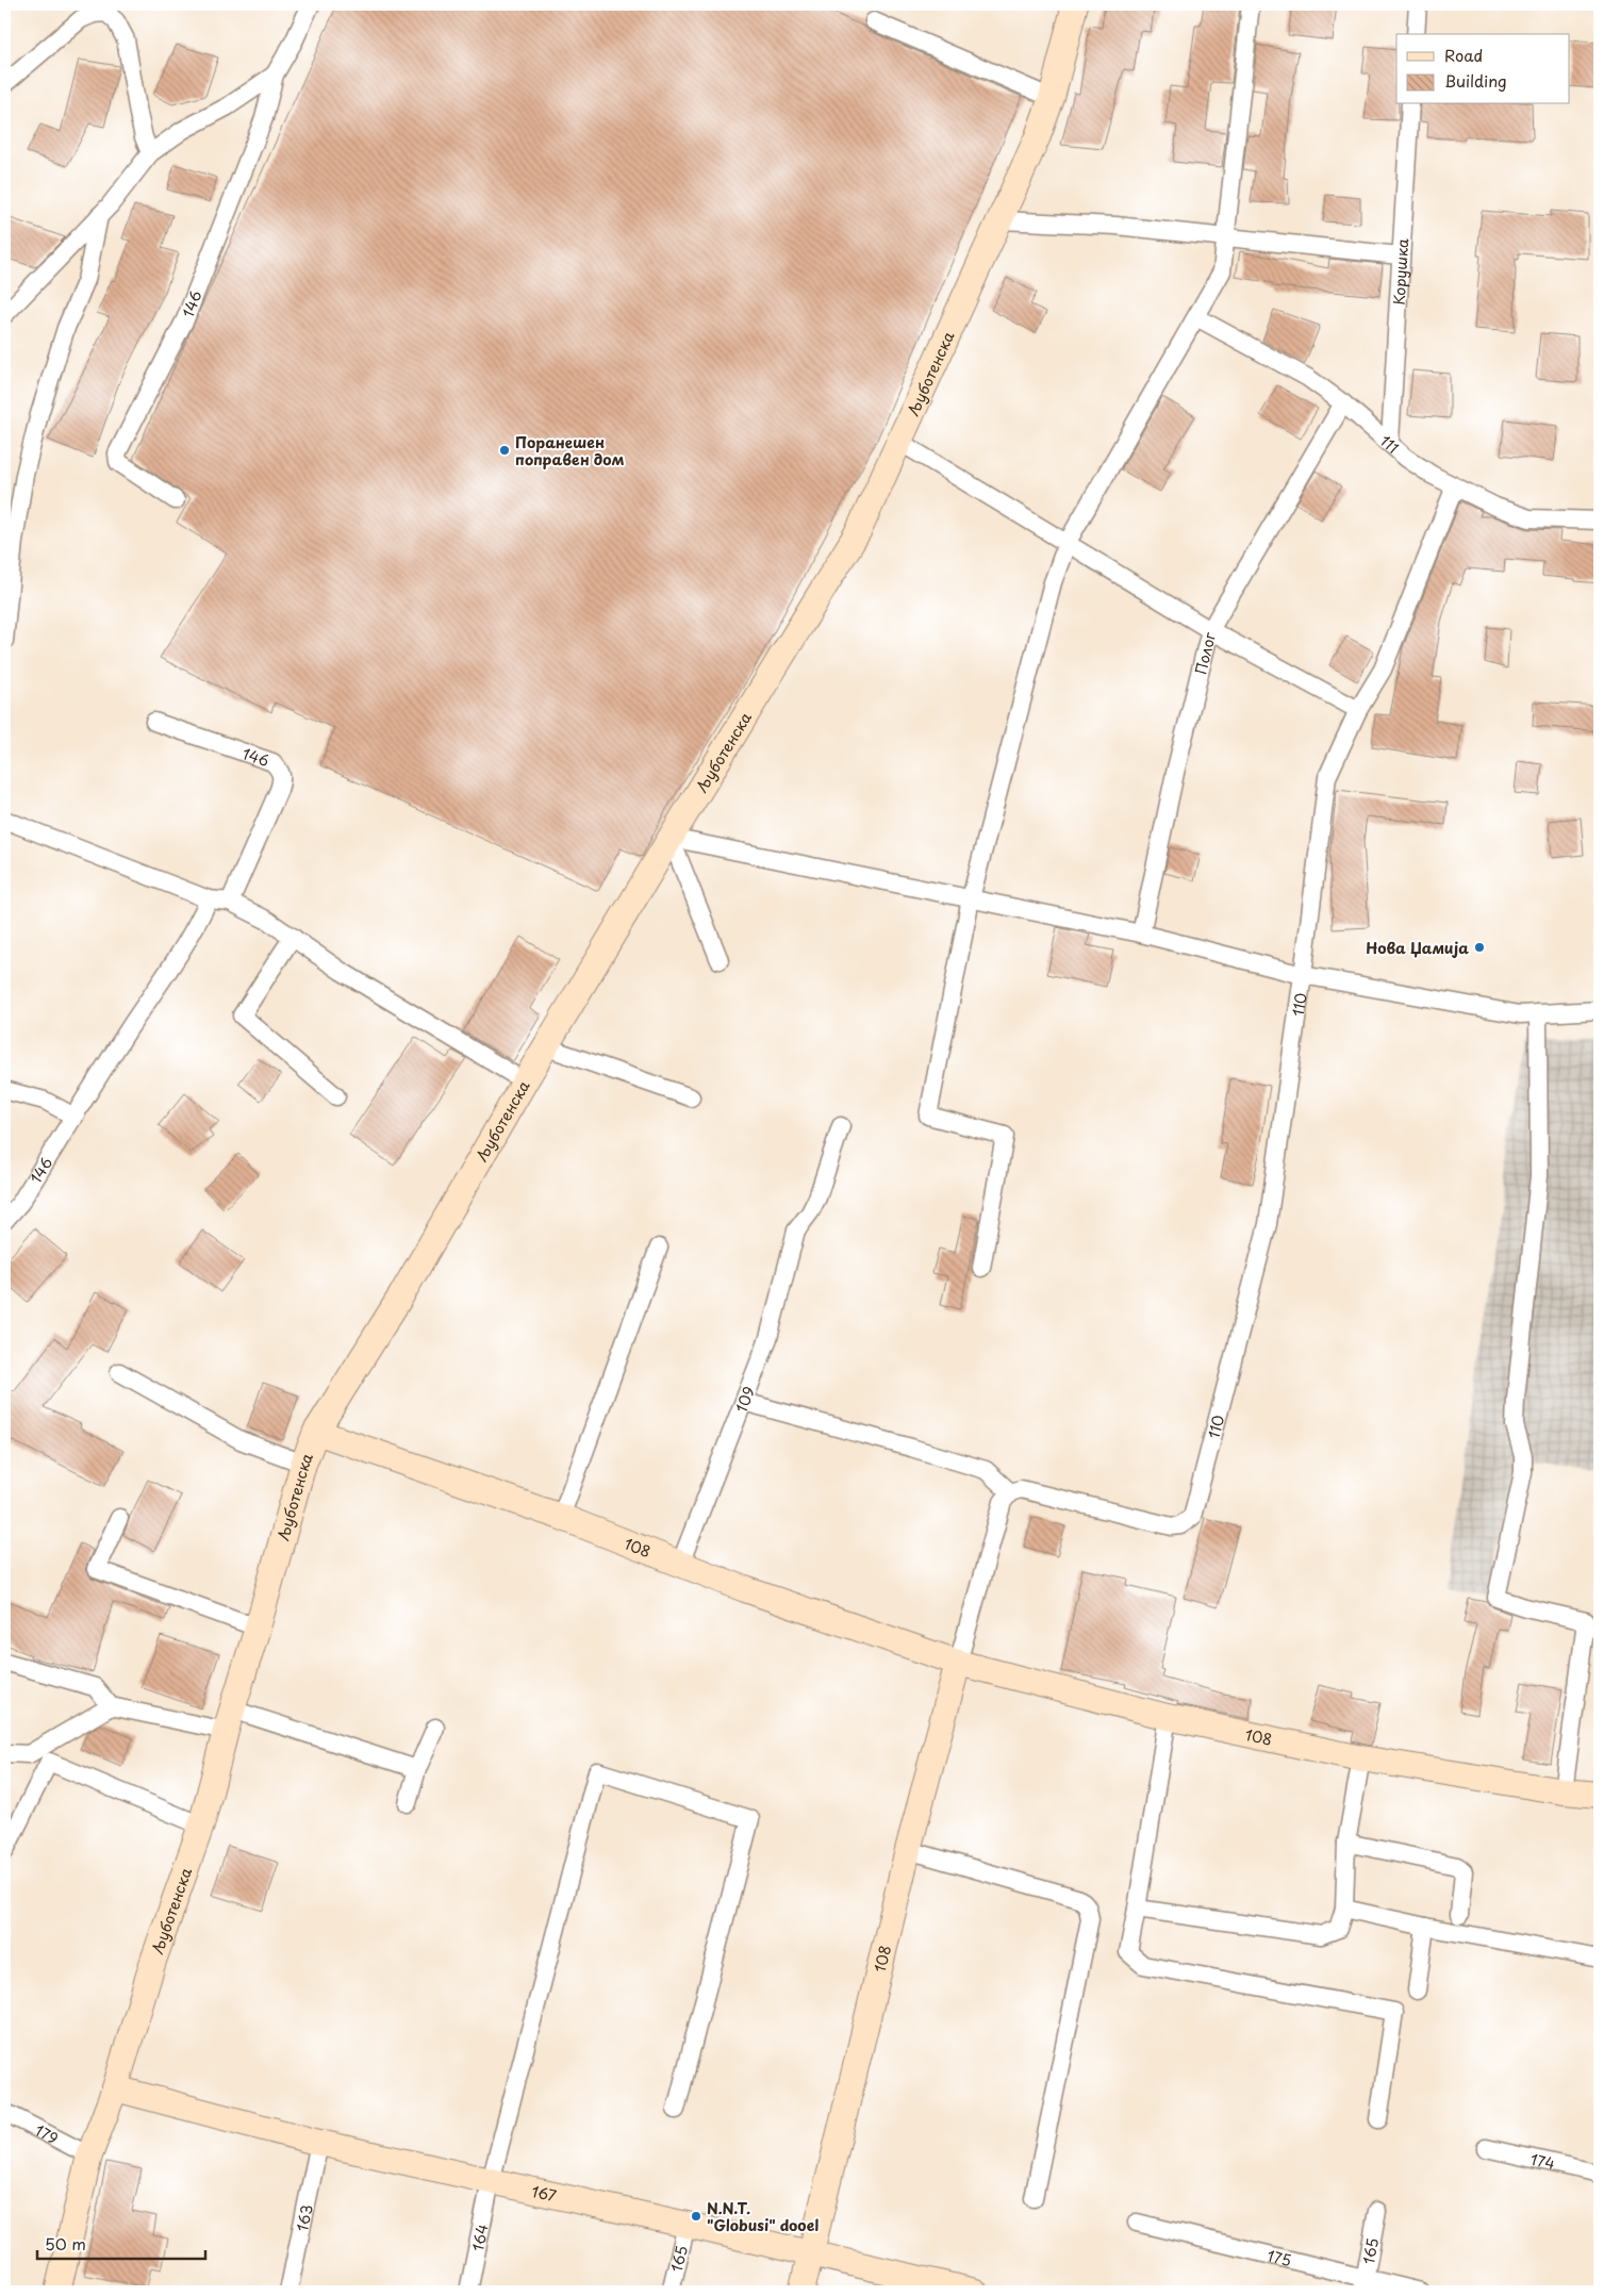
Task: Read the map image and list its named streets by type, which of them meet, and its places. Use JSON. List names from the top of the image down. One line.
{"streets":{"street":["Корушка","146","Љуботенска","111","Полог","110","109","108","179","174","167","163","164","165","175"]},"crossings":[["Корушка","111"],["Љуботенска","108"],["Љуботенска","179"],["Љуботенска","167"],["111","Полог"],["109","108"],["108","167"],["167","163"],["167","164"],["167","165"],["165","175"]],"places":["Поранешен поправен дом","Нова Џамија","N.N.T. \"Globusi\" dooel"],"legend":["Road","Building"],"scale_bar":"50 m"}
